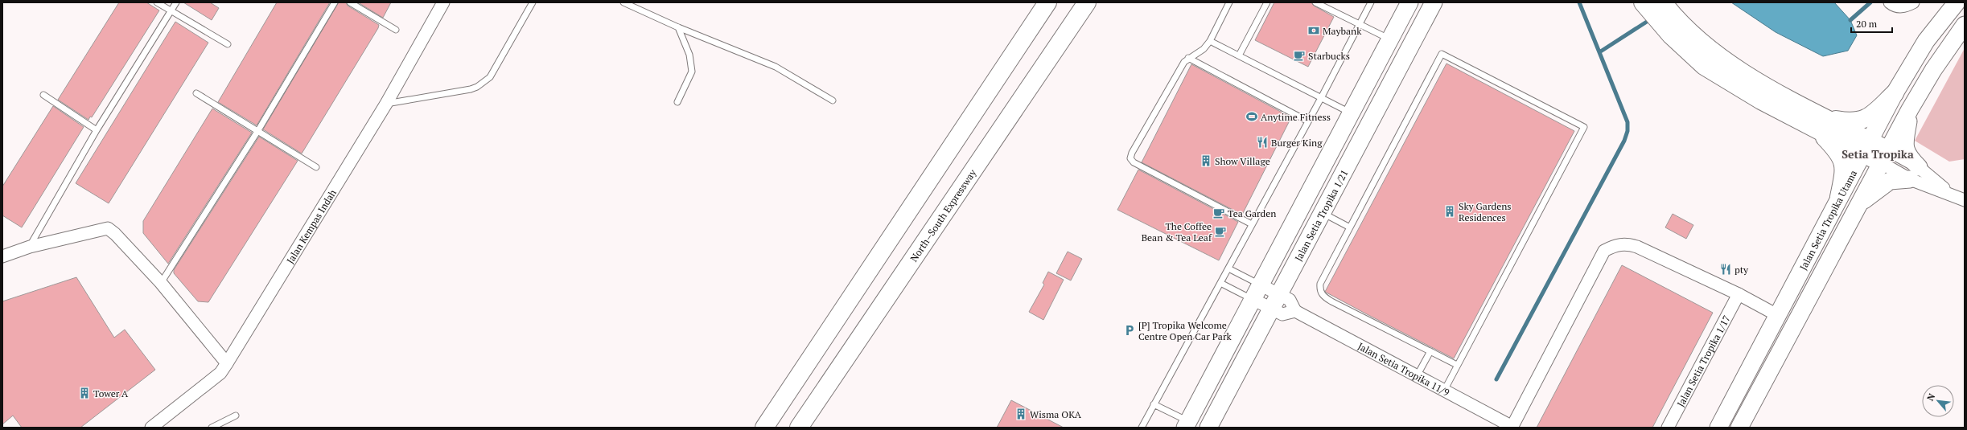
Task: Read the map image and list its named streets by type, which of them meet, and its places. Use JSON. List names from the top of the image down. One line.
{"streets":{"highway":["North–South Expressway"],"main road":["Jalan Setia Tropika 1/21","Jalan Setia Tropika Utama"],"street":["Jalan Kempas Indah","Jalan Setia Tropika 1/17","Jalan Setia Tropika 11/9"]},"crossings":[["Jalan Setia Tropika 1/21","Jalan Setia Tropika 11/9"]],"districts":["Setia Tropika"],"places":{"bank":["Maybank"],"cafe":["Starbucks","Tea Garden","The Coffee Bean & Tea Leaf"],"sports":["Anytime Fitness"],"restaurant":["Burger King","pty"],"building":["Show Village","Sky Gardens Residences","Tower A","Wisma OKA"],"parking":["[P] Tropika Welcome Centre Open Car Park"]},"scale_bar":"20 m","north":"top left"}
